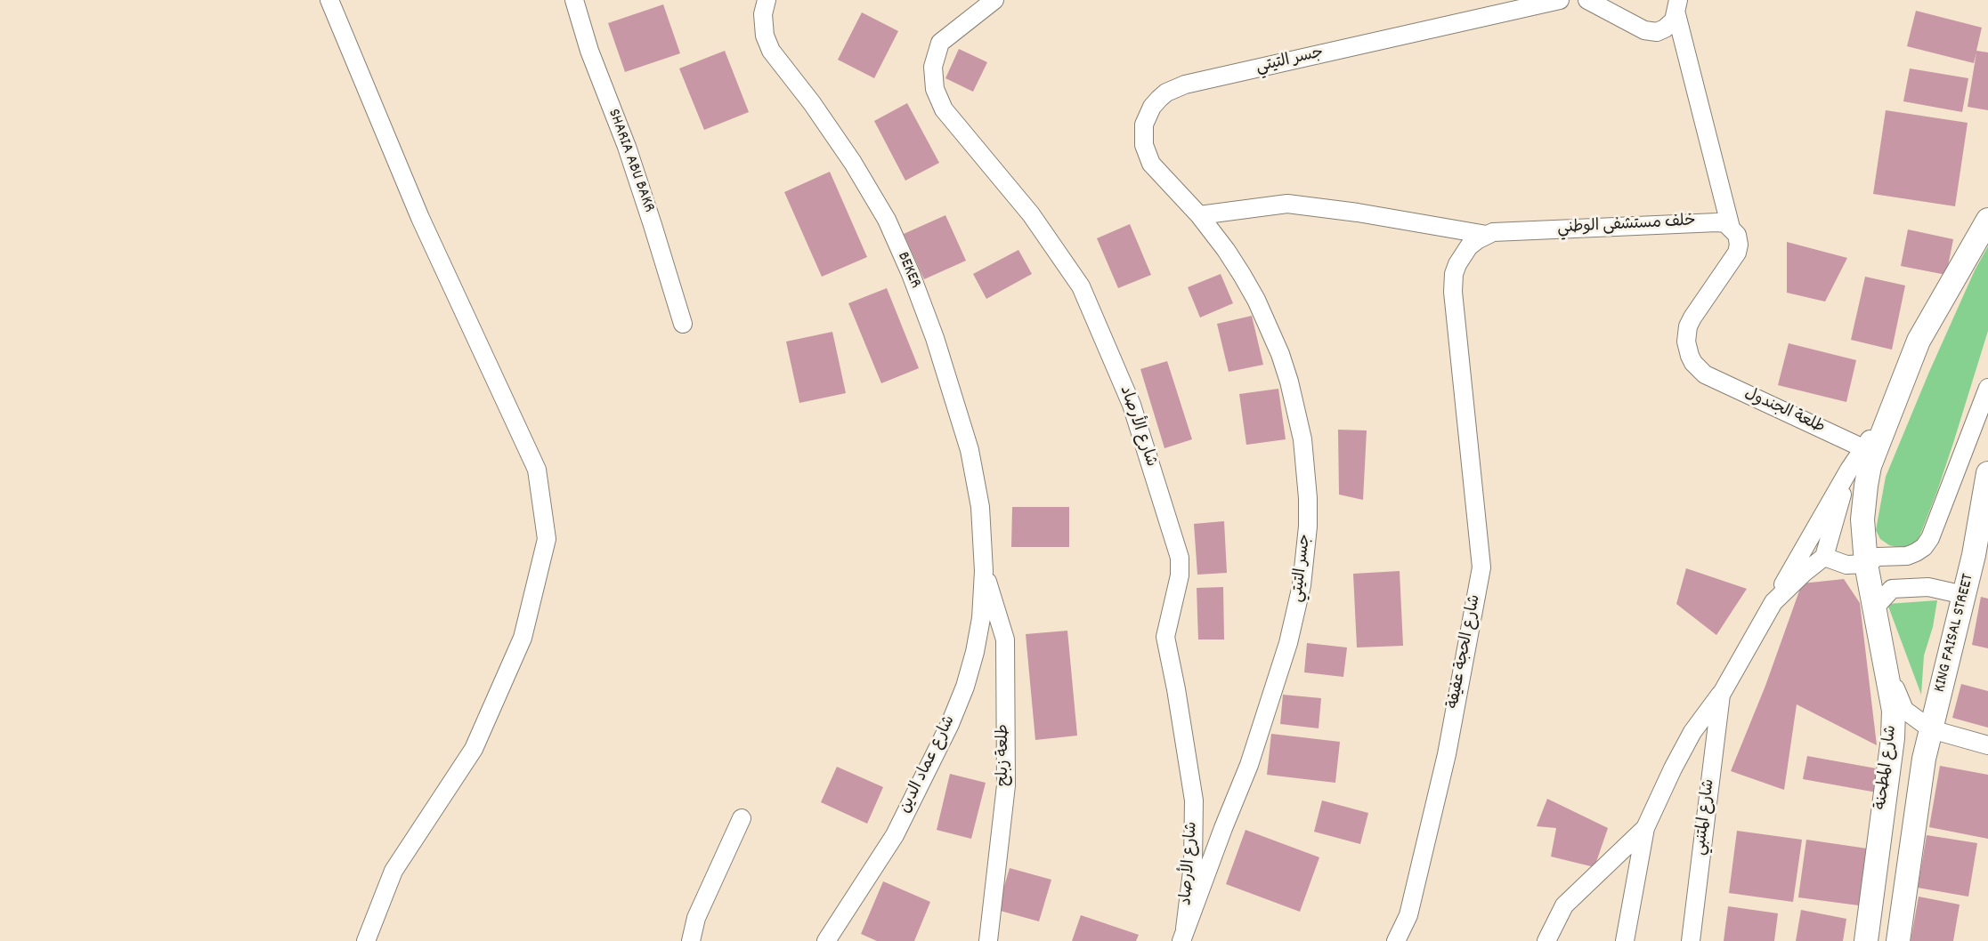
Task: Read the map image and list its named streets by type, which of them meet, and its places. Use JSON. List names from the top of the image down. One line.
{"streets":{"main road":["KING FAISAL STREET","شارع المطحنة"],"street":["جسر التيتي","SHARIA ABU BAKR","خلف مستشفى الوطني","BEKER","طلعة الجندول","شارع الأرصاد","شارع الحجة عفيفة","طلعة زبلح","شارع عماد الدين","شارع المتنبي"]},"crossings":[["جسر التيتي","شارع الأرصاد"],["خلف مستشفى الوطني","طلعة الجندول"],["خلف مستشفى الوطني","شارع الحجة عفيفة"],["BEKER","طلعة زبلح"],["BEKER","شارع عماد الدين"],["طلعة زبلح","شارع عماد الدين"]]}
